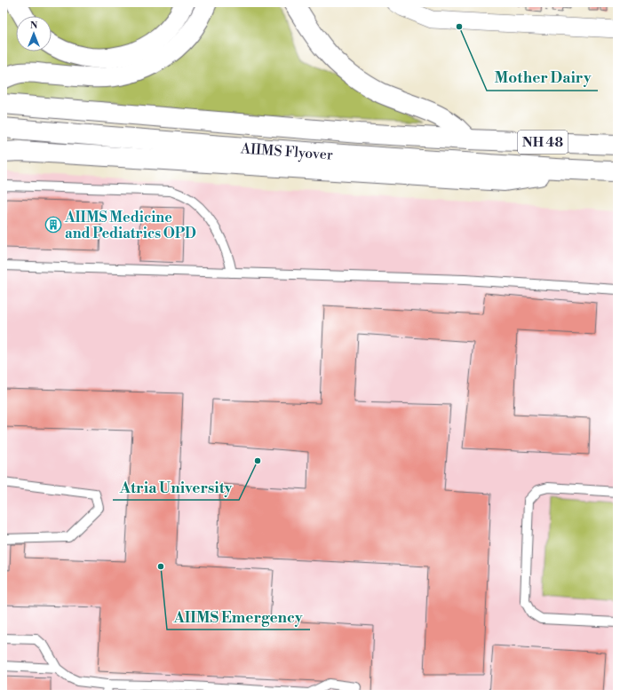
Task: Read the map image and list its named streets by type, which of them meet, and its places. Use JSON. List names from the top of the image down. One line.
{"streets":{"main road":["NH 48","AIIMS Flyover"]},"places":{"other":["Mother Dairy","Atria University","AIIMS Emergency"],"building":["AIIMS Medicine and Pediatrics OPD"]},"north":"top"}
